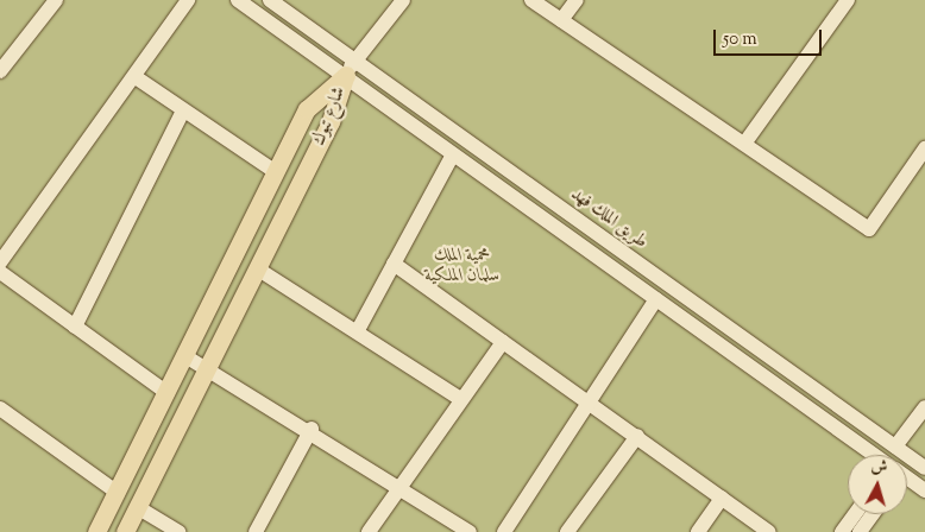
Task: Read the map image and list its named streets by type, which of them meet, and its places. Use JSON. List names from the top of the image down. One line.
{"streets":{"main road":["شارع تبوك"],"street":["طريق الملك فهد"]},"crossings":[["شارع تبوك","طريق الملك فهد"]],"parks":["محمية الملك سلمان الملكية"],"scale_bar":"50 m","north":"top"}
